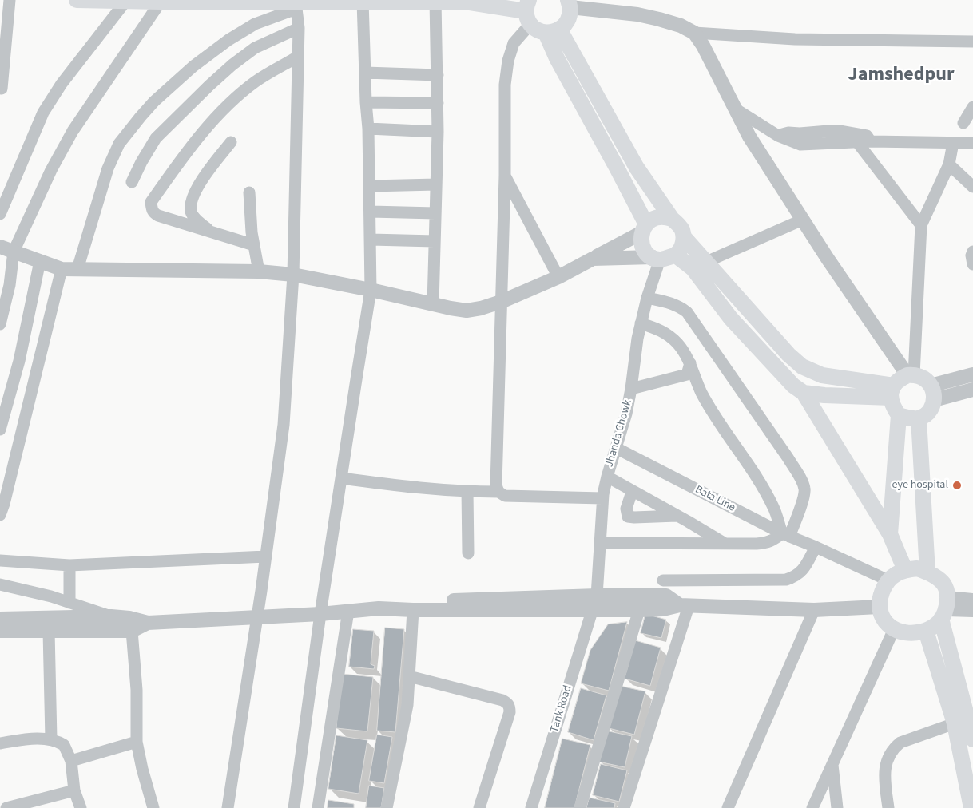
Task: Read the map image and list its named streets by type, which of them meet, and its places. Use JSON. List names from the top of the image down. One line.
{"streets":{"street":["Jhanda Chowk","Bata Line","Tank Road"]},"crossings":[["Jhanda Chowk","Bata Line"],["Jhanda Chowk","Tank Road"]],"districts":["Jamshedpur"],"places":["eye hospital"]}
